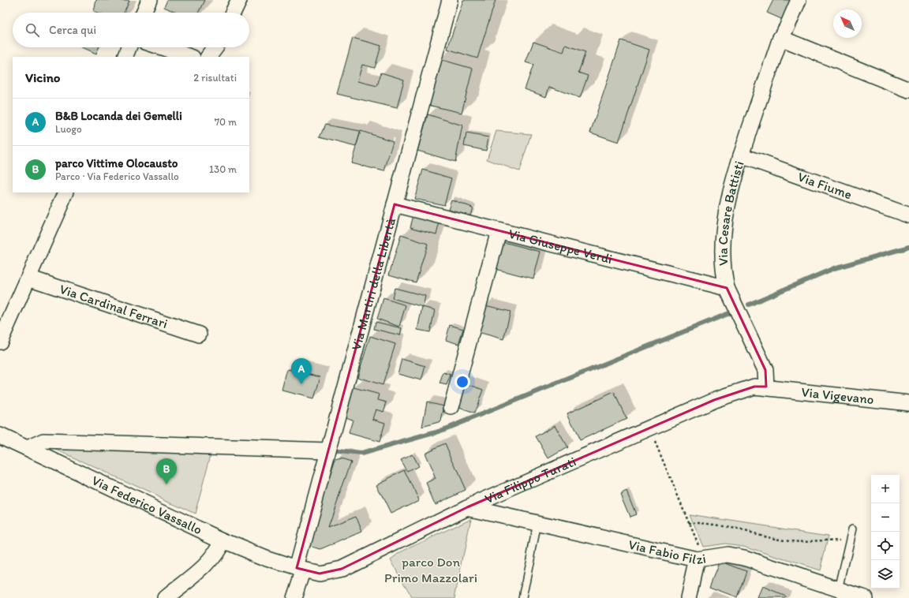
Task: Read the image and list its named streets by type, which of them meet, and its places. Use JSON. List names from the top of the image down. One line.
{"streets":{"street":["Via Fiume","Via Cesare Battisti","Via Giuseppe Verdi","Via Martiri della Libertà","Via Cardinal Ferrari","Via Vigevano","Via Filippo Turati","Via Federico Vassallo","Via Fabio Filzi"]},"crossings":[["Via Fiume","Via Cesare Battisti"],["Via Cesare Battisti","Via Giuseppe Verdi"],["Via Cesare Battisti","Via Vigevano"],["Via Cesare Battisti","Via Filippo Turati"],["Via Giuseppe Verdi","Via Martiri della Libertà"],["Via Martiri della Libertà","Via Filippo Turati"],["Via Martiri della Libertà","Via Federico Vassallo"],["Via Vigevano","Via Filippo Turati"],["Via Filippo Turati","Via Federico Vassallo"],["Via Filippo Turati","Via Fabio Filzi"]],"parks":["parco Don Primo Mazzolari"],"north":"top left","page":{"search":"Cerca qui","heading":["Vicino","2 risultati"],"list":[{"mark":"A","name":"B&B Locanda dei Gemelli","note":"Luogo","value":"70 m"},{"mark":"B","name":"parco Vittime Olocausto","note":"Parco · Via Federico Vassallo","value":"130 m"}],"pins":["A","B"],"map_buttons":["+","−"]}}
